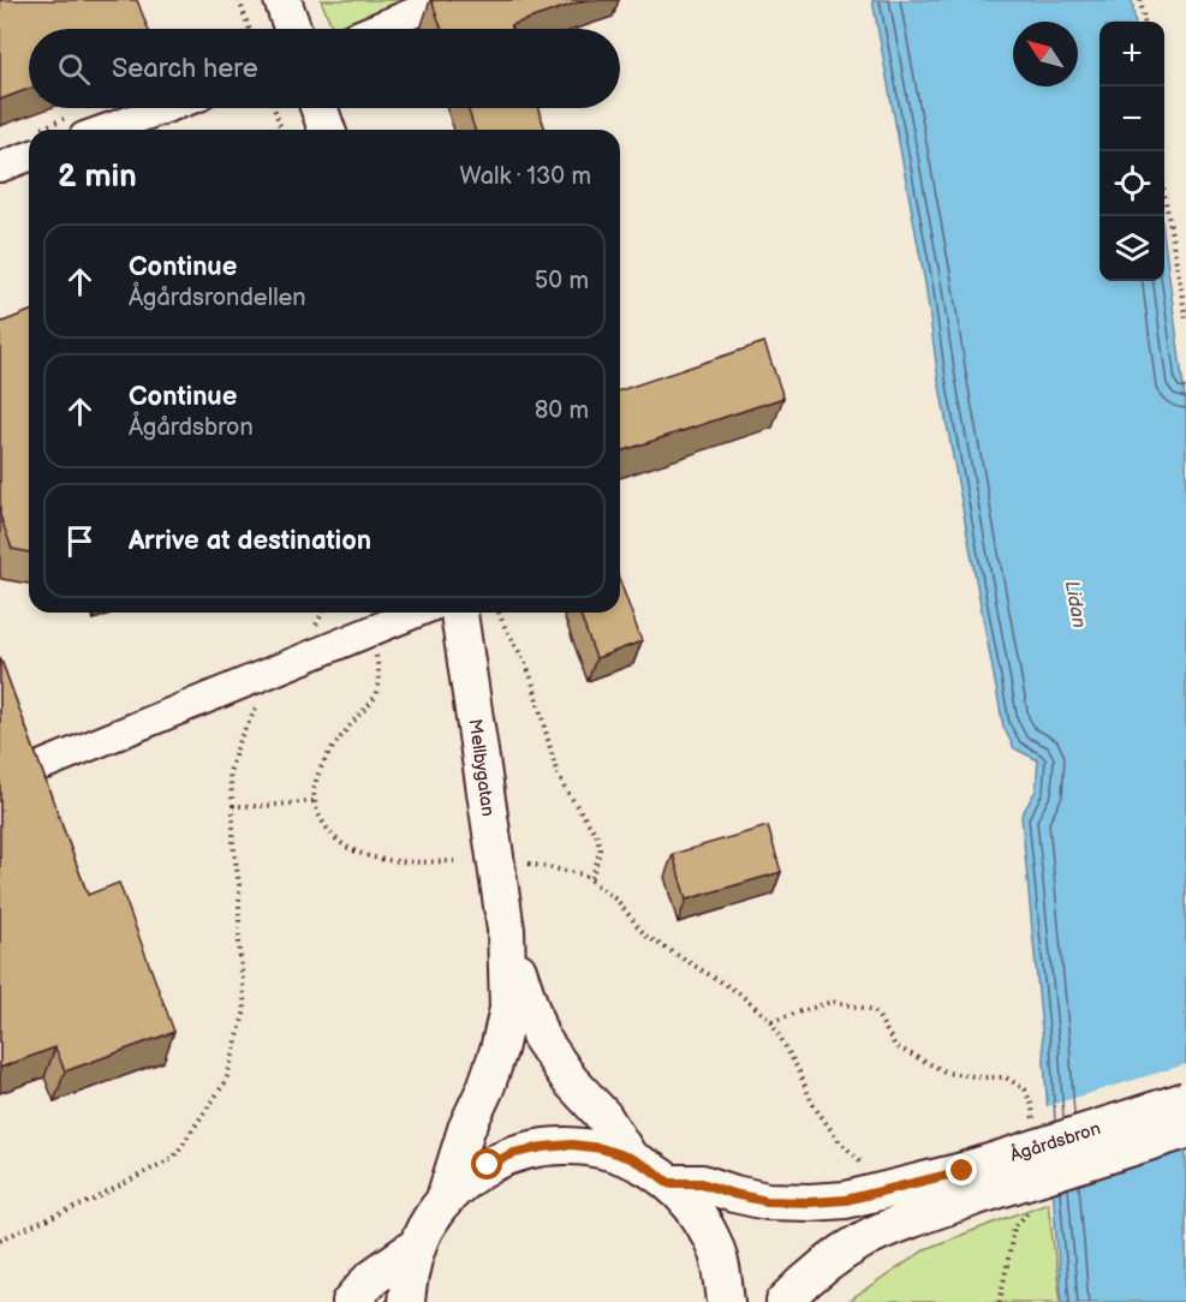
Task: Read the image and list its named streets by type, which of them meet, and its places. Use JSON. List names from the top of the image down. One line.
{"streets":{"main road":["Mellbygatan","Ågårdsbron"]},"water":["Lidan"],"north":"top left","page":{"map_buttons":["+","−"],"search":"Search here","heading":["2 min","Walk · 130 m"],"list":[["Continue","Ågårdsrondellen","50 m"],["Continue","Ågårdsbron","80 m"],"Arrive at destination"]}}
